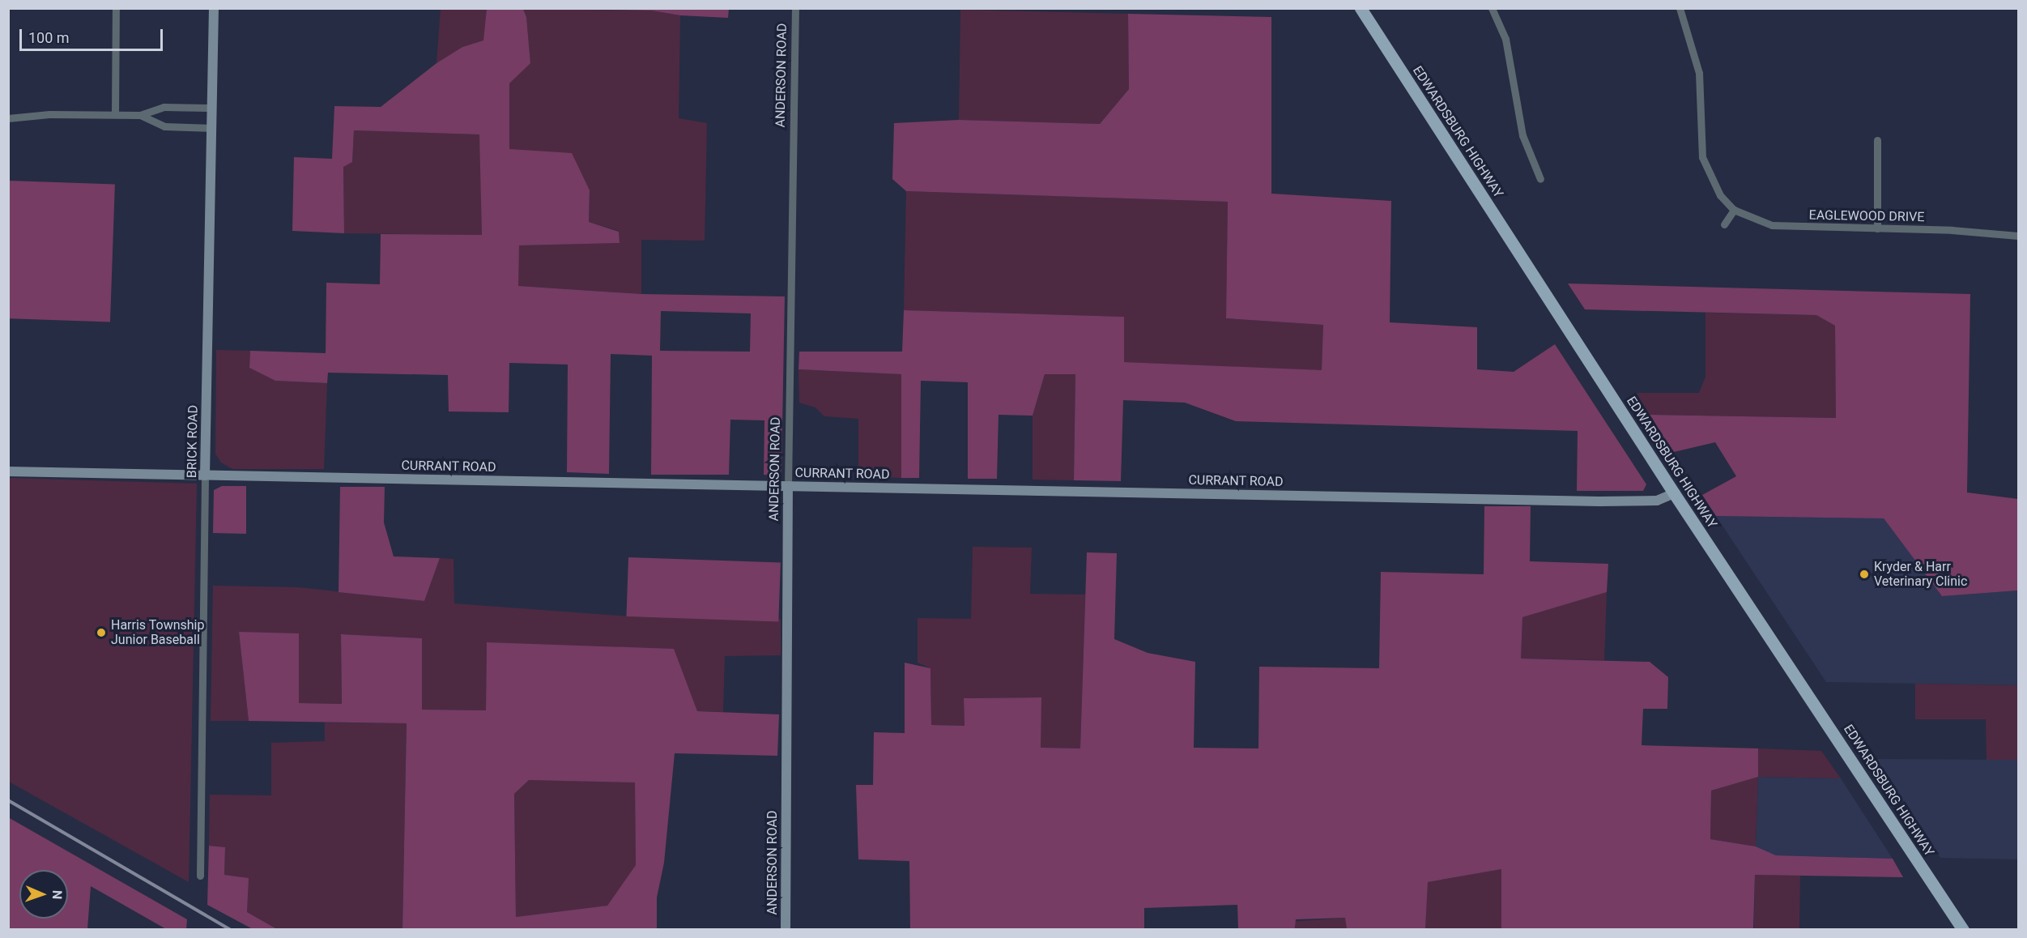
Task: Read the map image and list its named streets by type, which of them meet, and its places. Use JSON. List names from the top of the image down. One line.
{"streets":{"main road":["EDWARDSBURG HIGHWAY"],"street":["ANDERSON ROAD","EAGLEWOOD DRIVE","BRICK ROAD","CURRANT ROAD"]},"crossings":[["ANDERSON ROAD","CURRANT ROAD"],["EDWARDSBURG HIGHWAY","CURRANT ROAD"],["BRICK ROAD","CURRANT ROAD"]],"places":["Kryder & Harr Veterinary Clinic","Harris Township Junior Baseball"],"scale_bar":"100 m","north":"right"}
